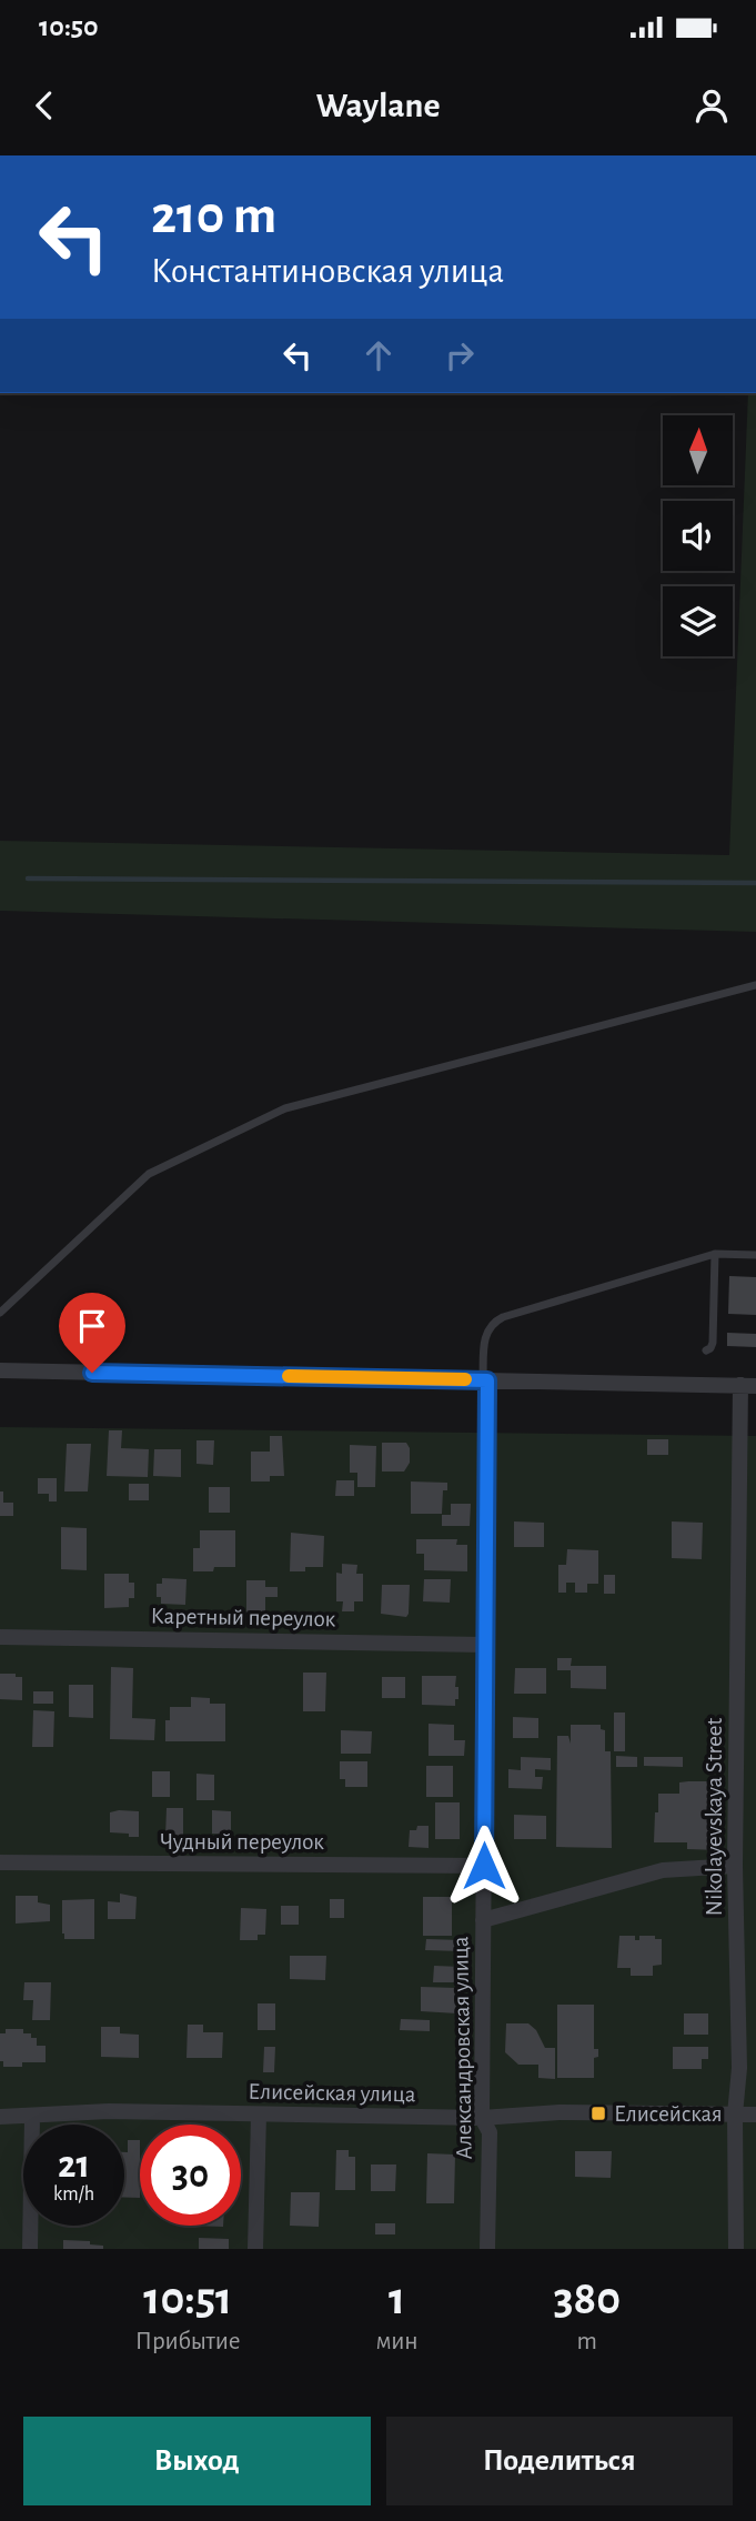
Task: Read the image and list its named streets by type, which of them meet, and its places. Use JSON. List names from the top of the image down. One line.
{"streets":{"street":["Каретный переулок","Nikolayevskaya Street","Чудный переулок","Александровская улица","Елисейская улица"]},"crossings":[["Каретный переулок","Александровская улица"],["Nikolayevskaya Street","Елисейская улица"],["Чудный переулок","Александровская улица"],["Александровская улица","Елисейская улица"]],"places":{"transit":["Елисейская"]},"north":"top","page":{"status":"10:50","header":"Waylane","turn":["210 m","Константиновская улица"],"speed":"21 km/h","limit":"30","eta":["10:51","Прибытие","1","мин","380","m"],"buttons":["Выход","Поделиться"]}}
